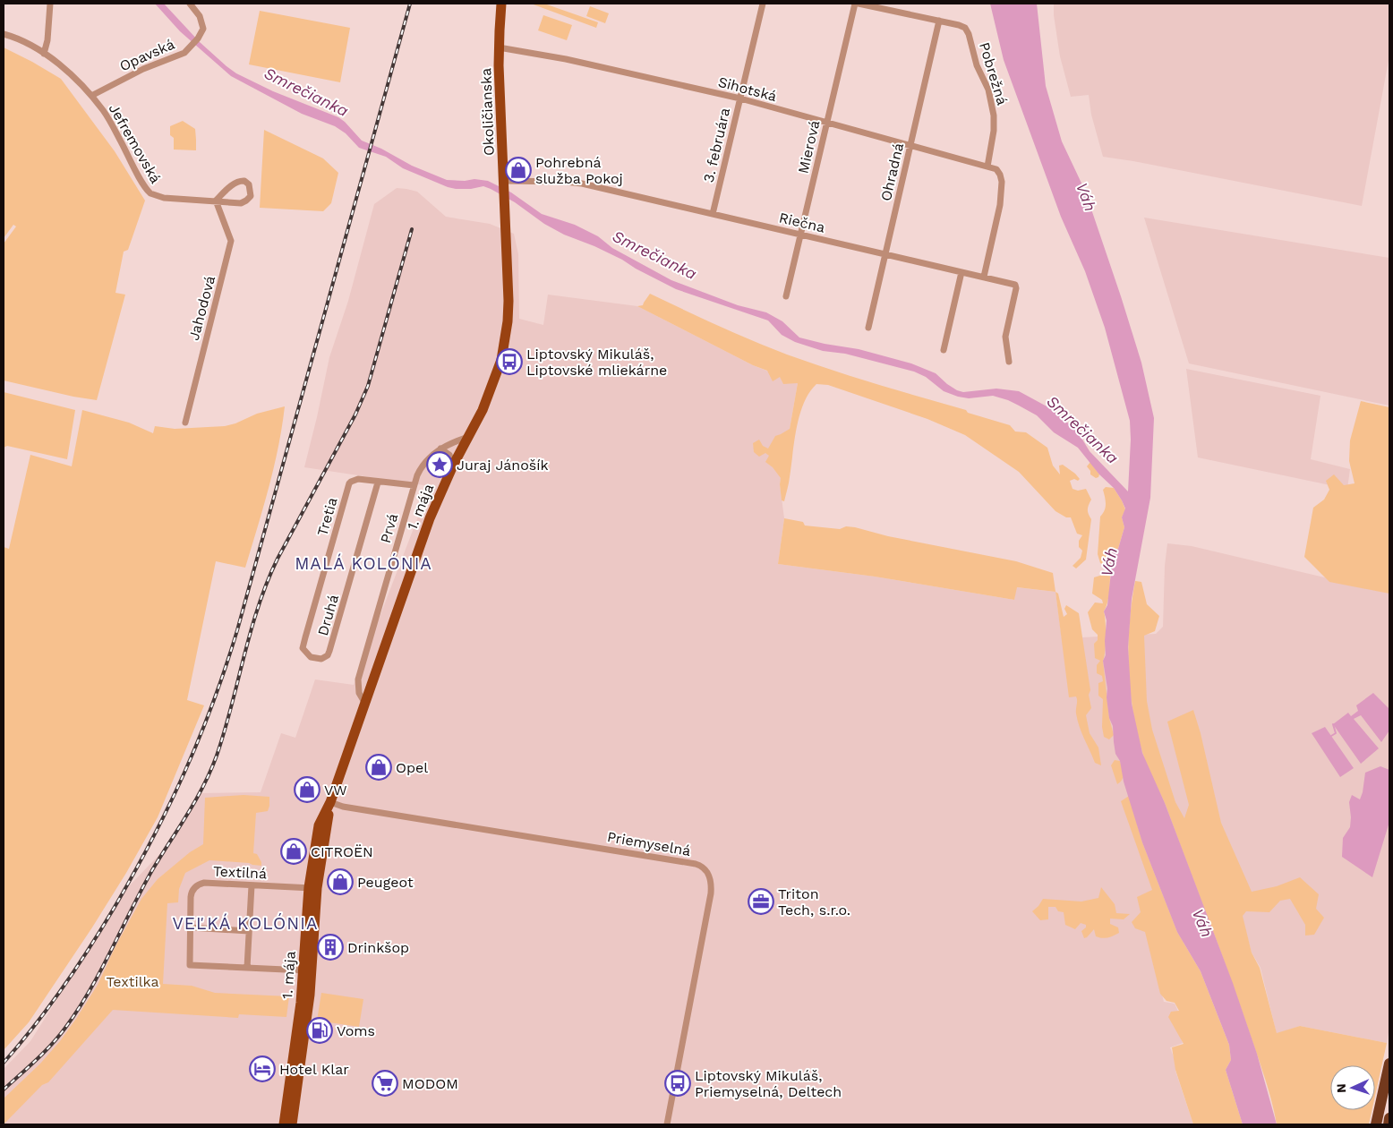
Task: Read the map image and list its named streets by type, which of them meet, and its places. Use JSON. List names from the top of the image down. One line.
{"streets":{"main road":["Okoličianska","1. mája"],"street":["Opavská","Pobrežná","Sihotská","Jefremovská","3. februára","Mierová","Ohradná","Riečna","Jahodová","Tretia","Prvá","Druhá","Priemyselná","Textilná"]},"crossings":[["Opavská","Jefremovská"],["Pobrežná","Sihotská"],["Pobrežná","Ohradná"],["Sihotská","Okoličianska"],["Sihotská","3. februára"],["Sihotská","Mierová"],["Sihotská","Ohradná"],["Okoličianska","Riečna"],["Okoličianska","1. mája"],["Jefremovská","Jahodová"],["3. februára","Riečna"],["Mierová","Riečna"],["Ohradná","Riečna"],["1. mája","Prvá"],["1. mája","Priemyselná"],["1. mája","Textilná"],["Tretia","Druhá"]],"districts":["MALÁ KOLÓNIA","VEĽKÁ KOLÓNIA"],"water":["Smrečianka","Váh"],"parks":["Textilka"],"places":{"shop":["Pohrebná služba Pokoj","Opel","VW","CITROËN","Peugeot"],"bus stop":["Liptovský Mikuláš, Liptovské mliekárne","Liptovský Mikuláš, Priemyselná, Deltech"],"place":["Juraj Jánošík"],"office":["Triton Tech, s.r.o."],"building":["Drinkšop"],"fuel station":["Voms"],"hotel":["Hotel Klar"],"supermarket":["MODOM"]},"north":"left"}
